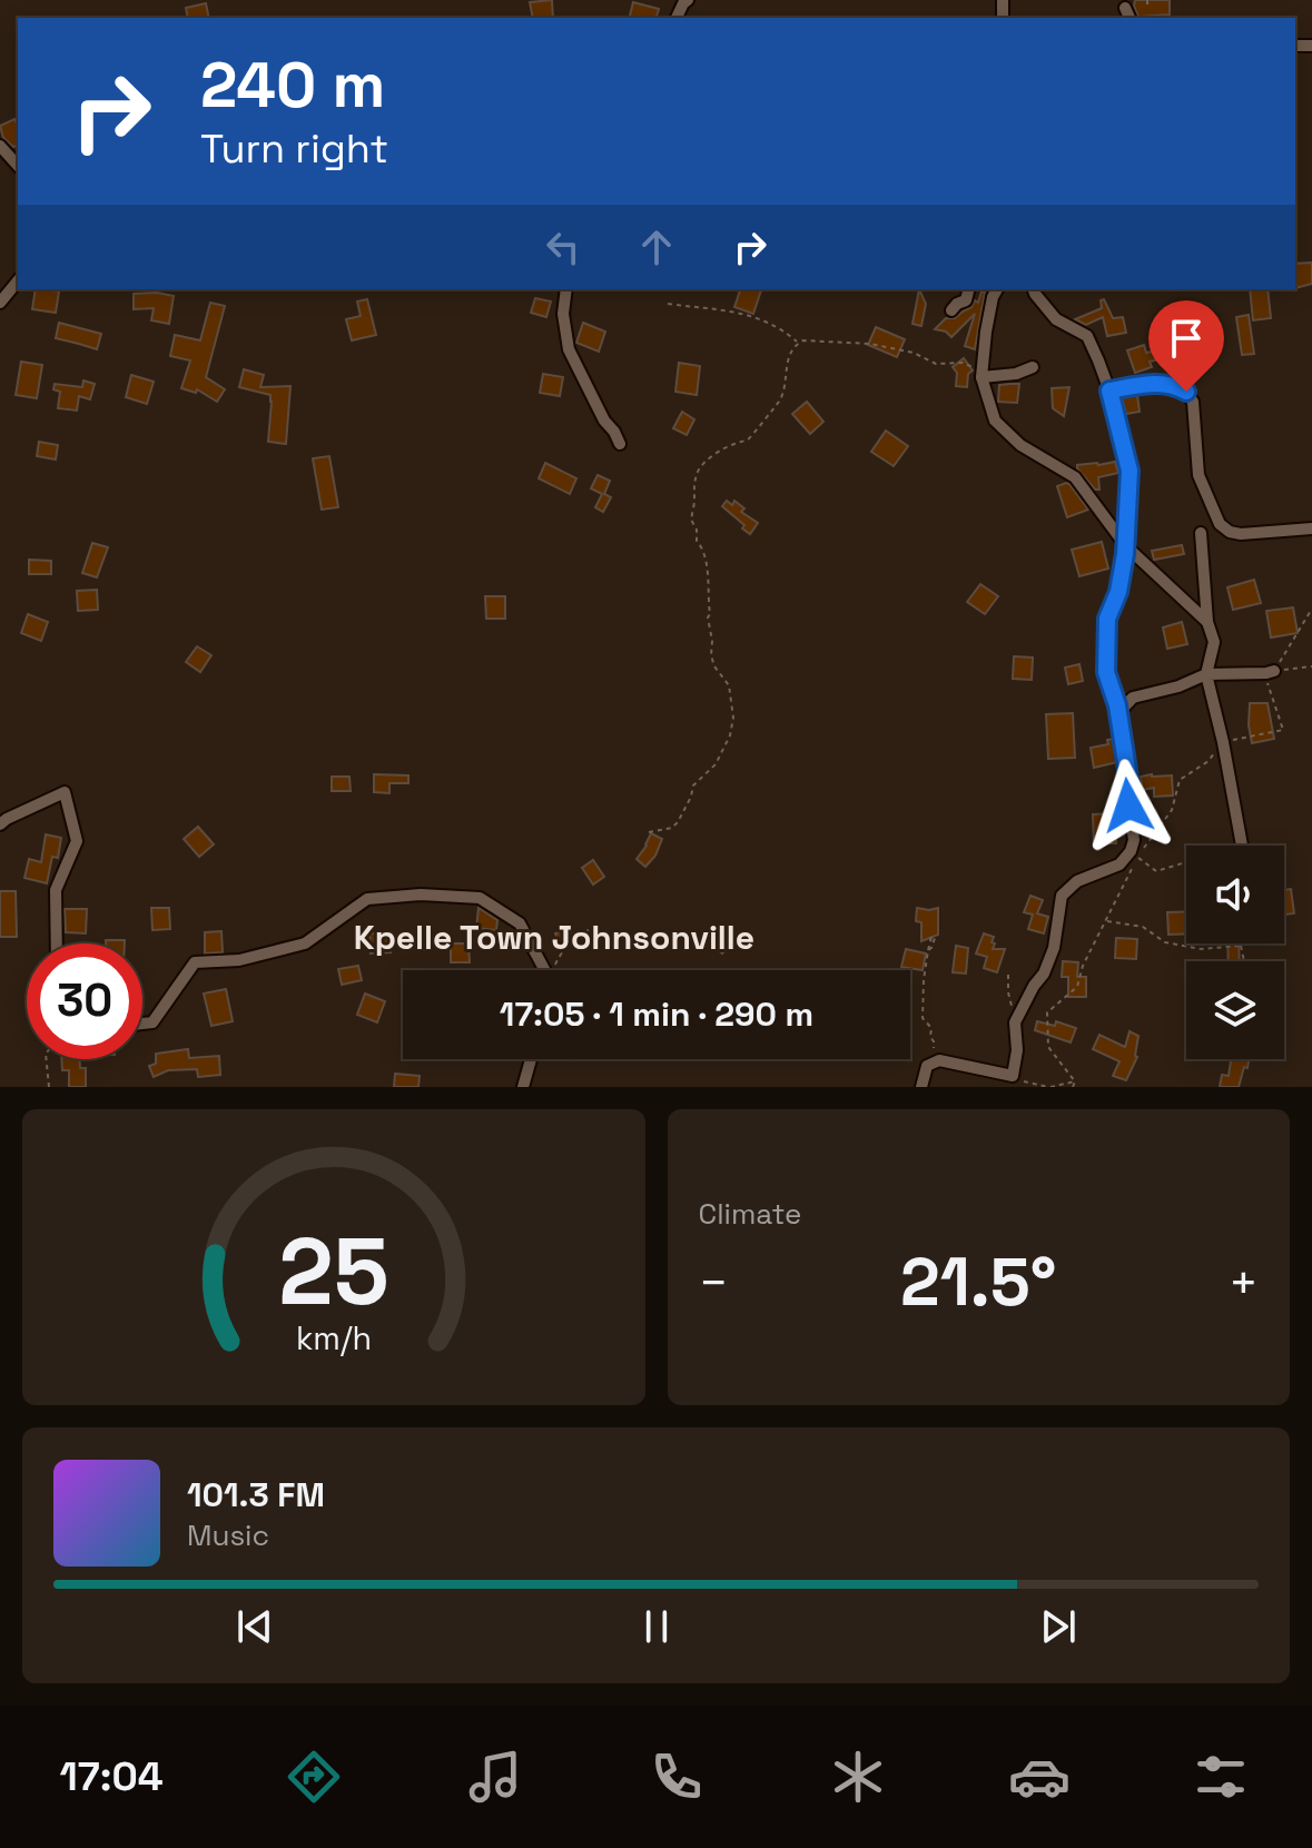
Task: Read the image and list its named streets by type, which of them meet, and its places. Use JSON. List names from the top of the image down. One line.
{"districts":["Kpelle Town Johnsonville"],"page":{"turn":["240 m","Turn right"],"limit":"30","trip":"17:05 · 1 min · 290 m","tile":"Climate","heat":["−","21.5°","+"],"song":["101.3 FM","Music"],"tabs":"17:04","gauge":["25","km/h"]}}
